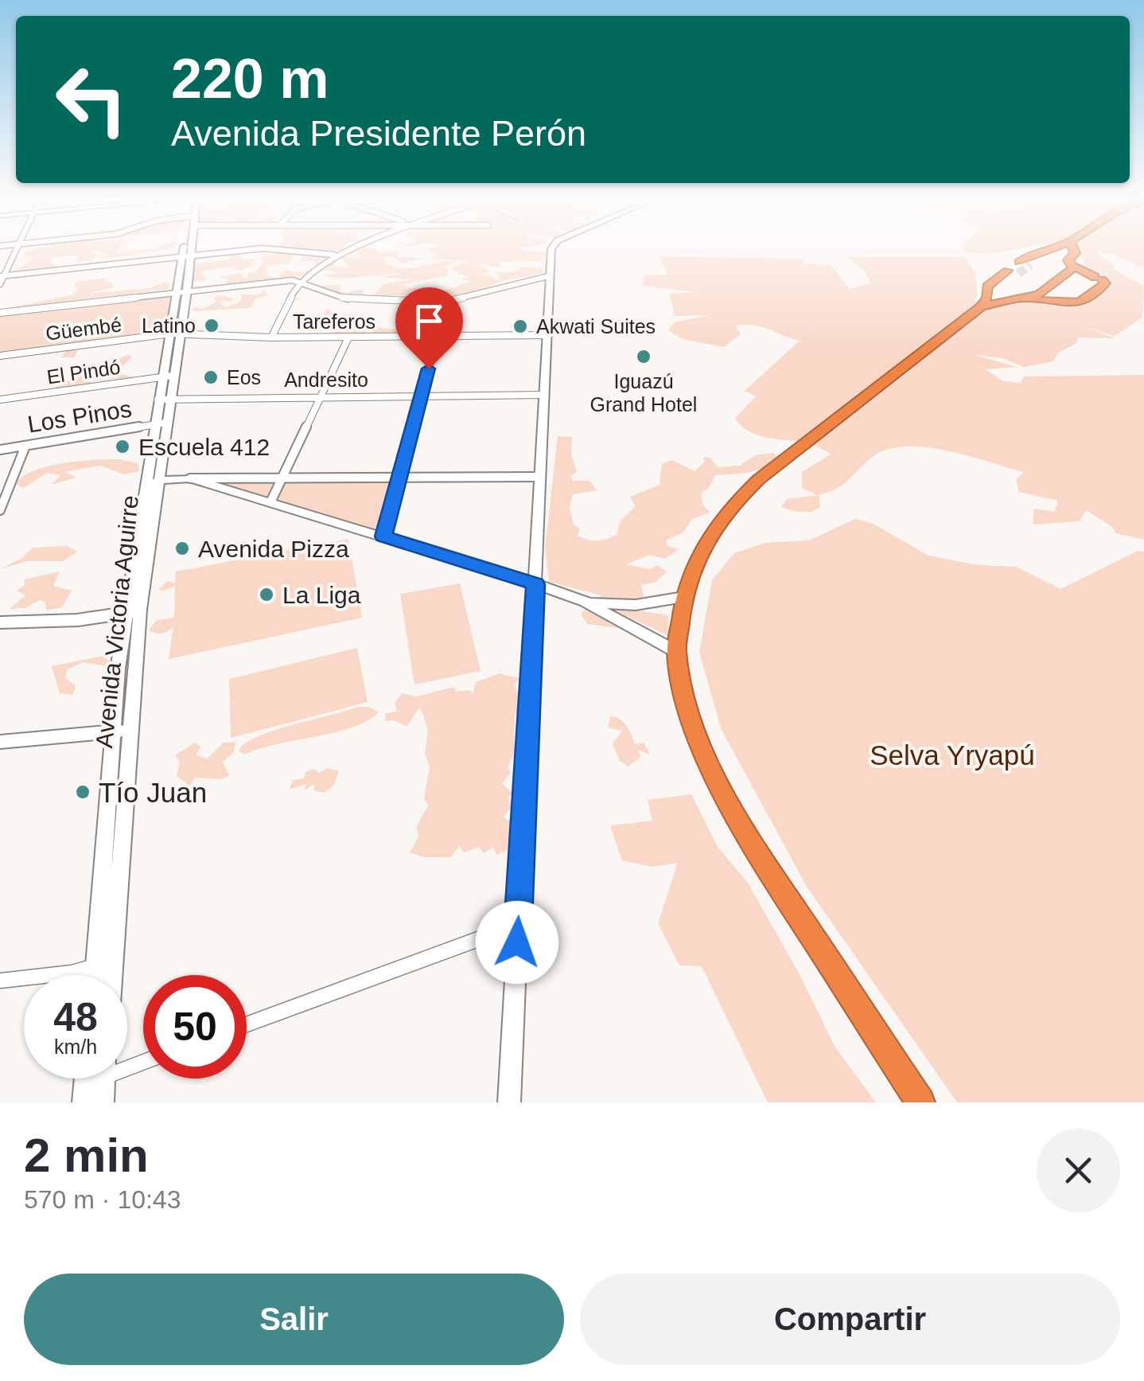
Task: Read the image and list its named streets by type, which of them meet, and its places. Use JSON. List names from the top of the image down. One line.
{"streets":{"main road":["Avenida Victoria Aguirre"],"street":["Tareferos","Güembé","El Pindó","Andresito","Los Pinos"]},"crossings":[["Tareferos","Güembé"],["Tareferos","Avenida Victoria Aguirre"],["Güembé","Avenida Victoria Aguirre"],["El Pindó","Avenida Victoria Aguirre"],["Andresito","Avenida Victoria Aguirre"],["Los Pinos","Avenida Victoria Aguirre"]],"parks":["Selva Yryapú"],"places":["Latino","Akwati Suites","Iguazú Grand Hotel","Eos","Escuela 412","Avenida Pizza","La Liga","Tío Juan"],"page":{"turn":["220 m","Avenida Presidente Perón"],"speed":"48 km/h","limit":"50","heading":["2 min","570 m · 10:43"],"buttons":["Salir","Compartir"]}}
